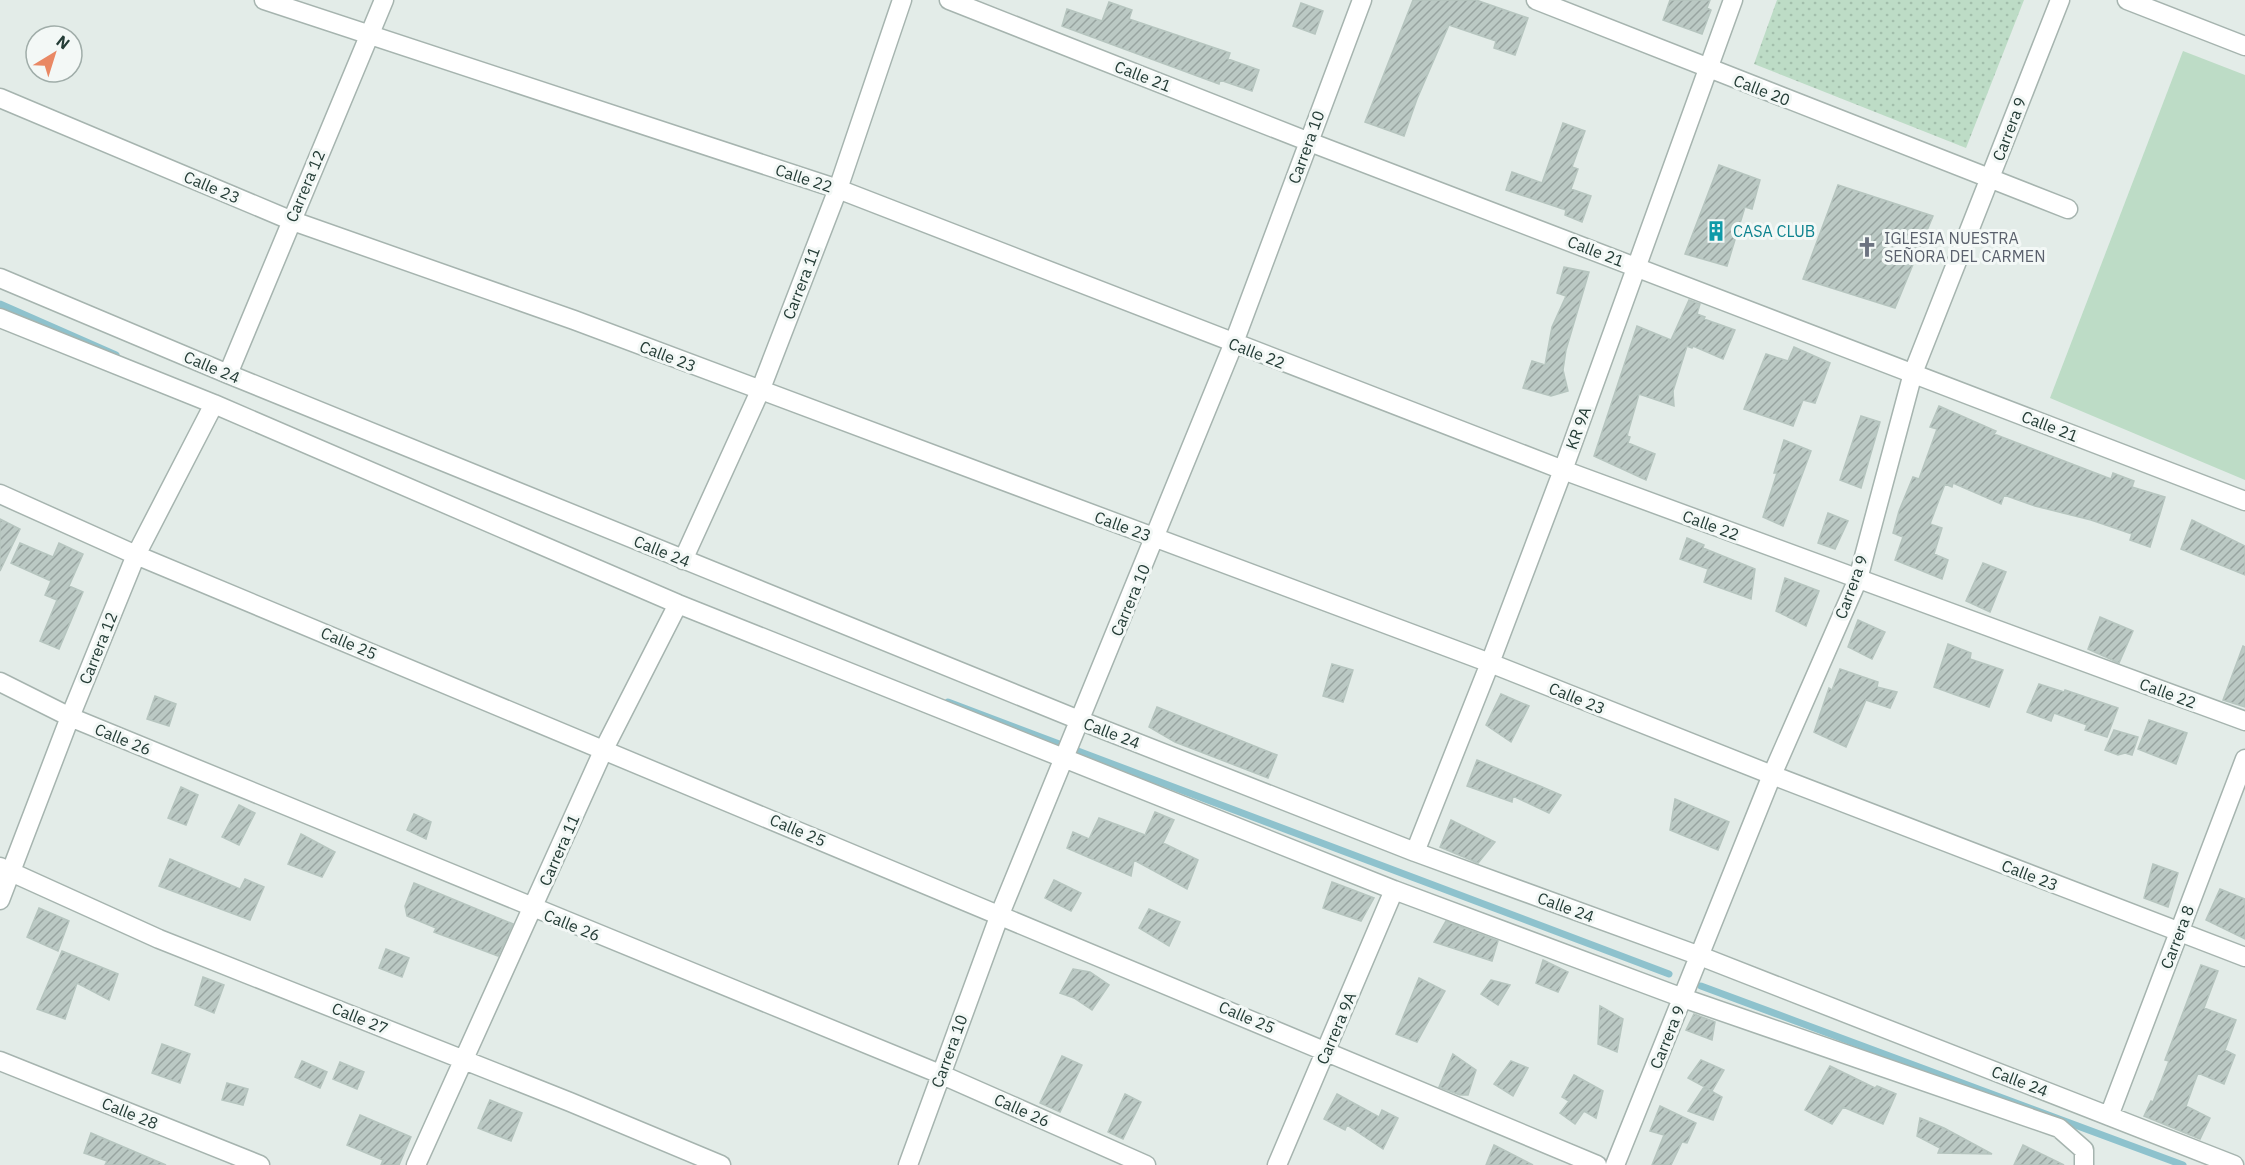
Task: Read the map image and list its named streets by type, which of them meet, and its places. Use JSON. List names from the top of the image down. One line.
{"streets":{"street":["Calle 21","Calle 20","Carrera 9","Carrera 10","Calle 22","Carrera 12","Calle 23","Carrera 11","Calle 24","KR 9A","Calle 25","Calle 26","Carrera 8","Calle 27","Carrera 9A","Calle 28"]},"crossings":[["Calle 21","Carrera 9"],["Calle 21","Carrera 10"],["Calle 21","KR 9A"],["Calle 20","Carrera 9"],["Calle 20","KR 9A"],["Carrera 9","Calle 22"],["Carrera 9","Calle 23"],["Carrera 9","Calle 24"],["Carrera 10","Calle 22"],["Carrera 10","Calle 23"],["Carrera 10","Calle 24"],["Carrera 10","Calle 25"],["Carrera 10","Calle 26"],["Calle 22","Carrera 12"],["Calle 22","Carrera 11"],["Calle 22","KR 9A"],["Carrera 12","Calle 23"],["Carrera 12","Calle 24"],["Carrera 12","Calle 25"],["Carrera 12","Calle 26"],["Carrera 12","Calle 27"],["Calle 23","Carrera 11"],["Calle 23","KR 9A"],["Calle 23","Carrera 8"],["Carrera 11","Calle 24"],["Carrera 11","Calle 25"],["Carrera 11","Calle 26"],["Carrera 11","Calle 27"],["Calle 24","KR 9A"],["Calle 24","Carrera 8"],["Calle 24","Carrera 9A"],["Calle 25","Carrera 9A"]],"places":{"building":["CASA CLUB"],"church":["IGLESIA NUESTRA SEÑORA DEL CARMEN"]},"north":"top right"}
